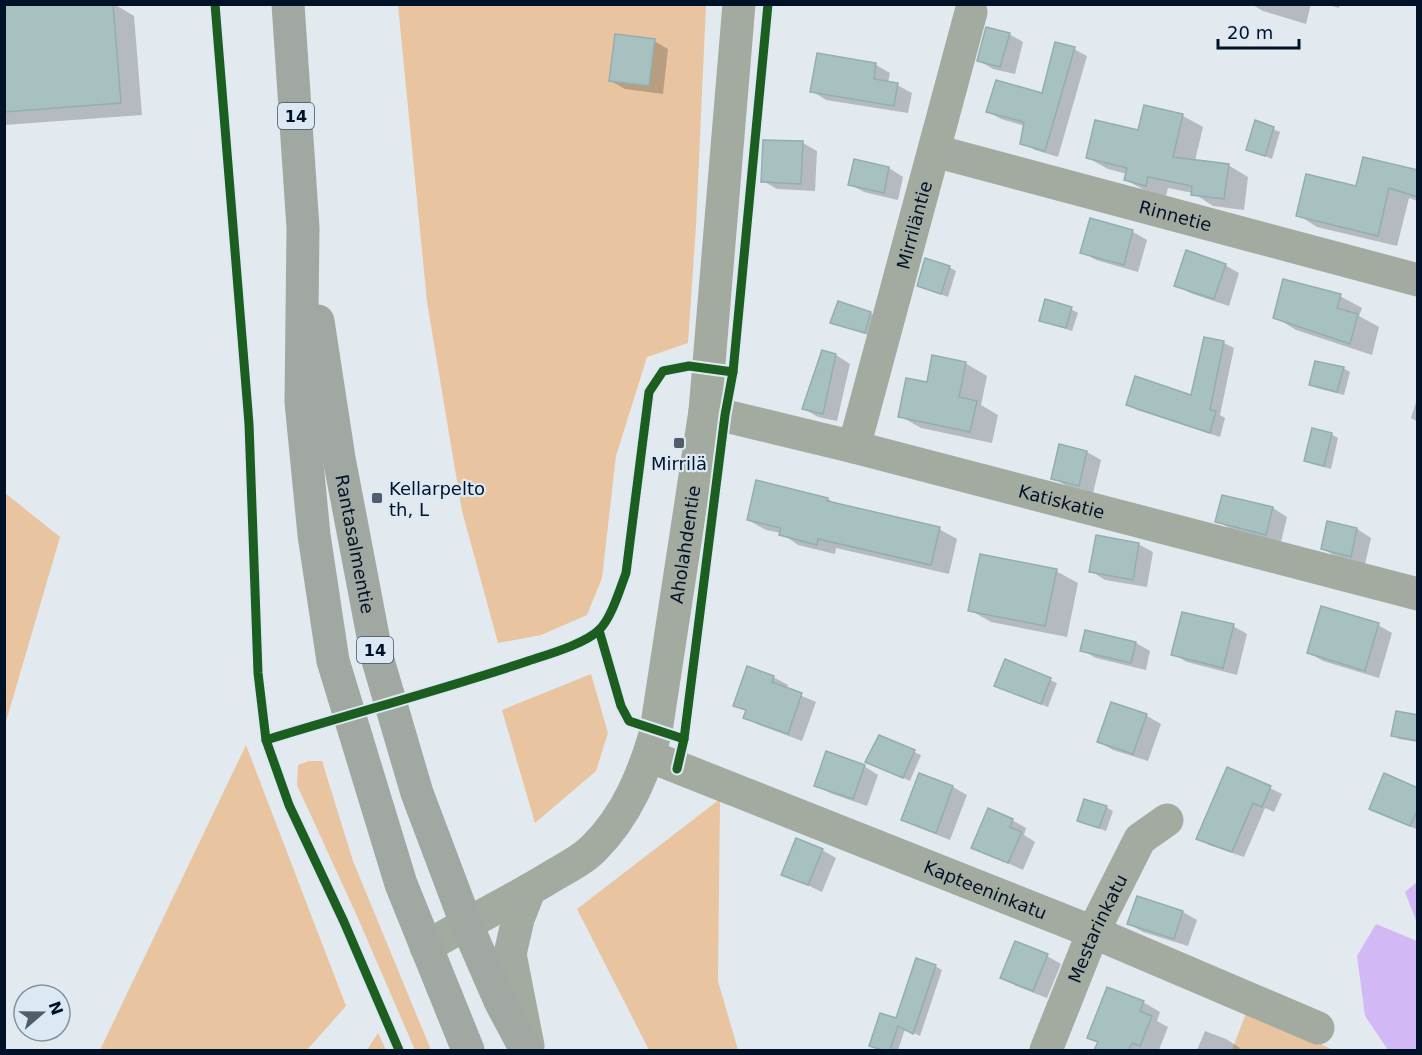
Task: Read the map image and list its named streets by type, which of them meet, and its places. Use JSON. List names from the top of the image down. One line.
{"streets":{"highway":["14","Rantasalmentie"],"street":["Rinnetie","Mirriläntie","Katiskatie","Aholahdentie","Kapteeninkatu","Mestarinkatu"]},"crossings":[["Rinnetie","Mirriläntie"],["Mirriläntie","Katiskatie"],["Katiskatie","Aholahdentie"],["Rantasalmentie","Aholahdentie"],["Aholahdentie","Kapteeninkatu"],["Kapteeninkatu","Mestarinkatu"]],"places":{"transit":["Mirrilä","Kellarpelto th, L"]},"scale_bar":"20 m","north":"right"}
